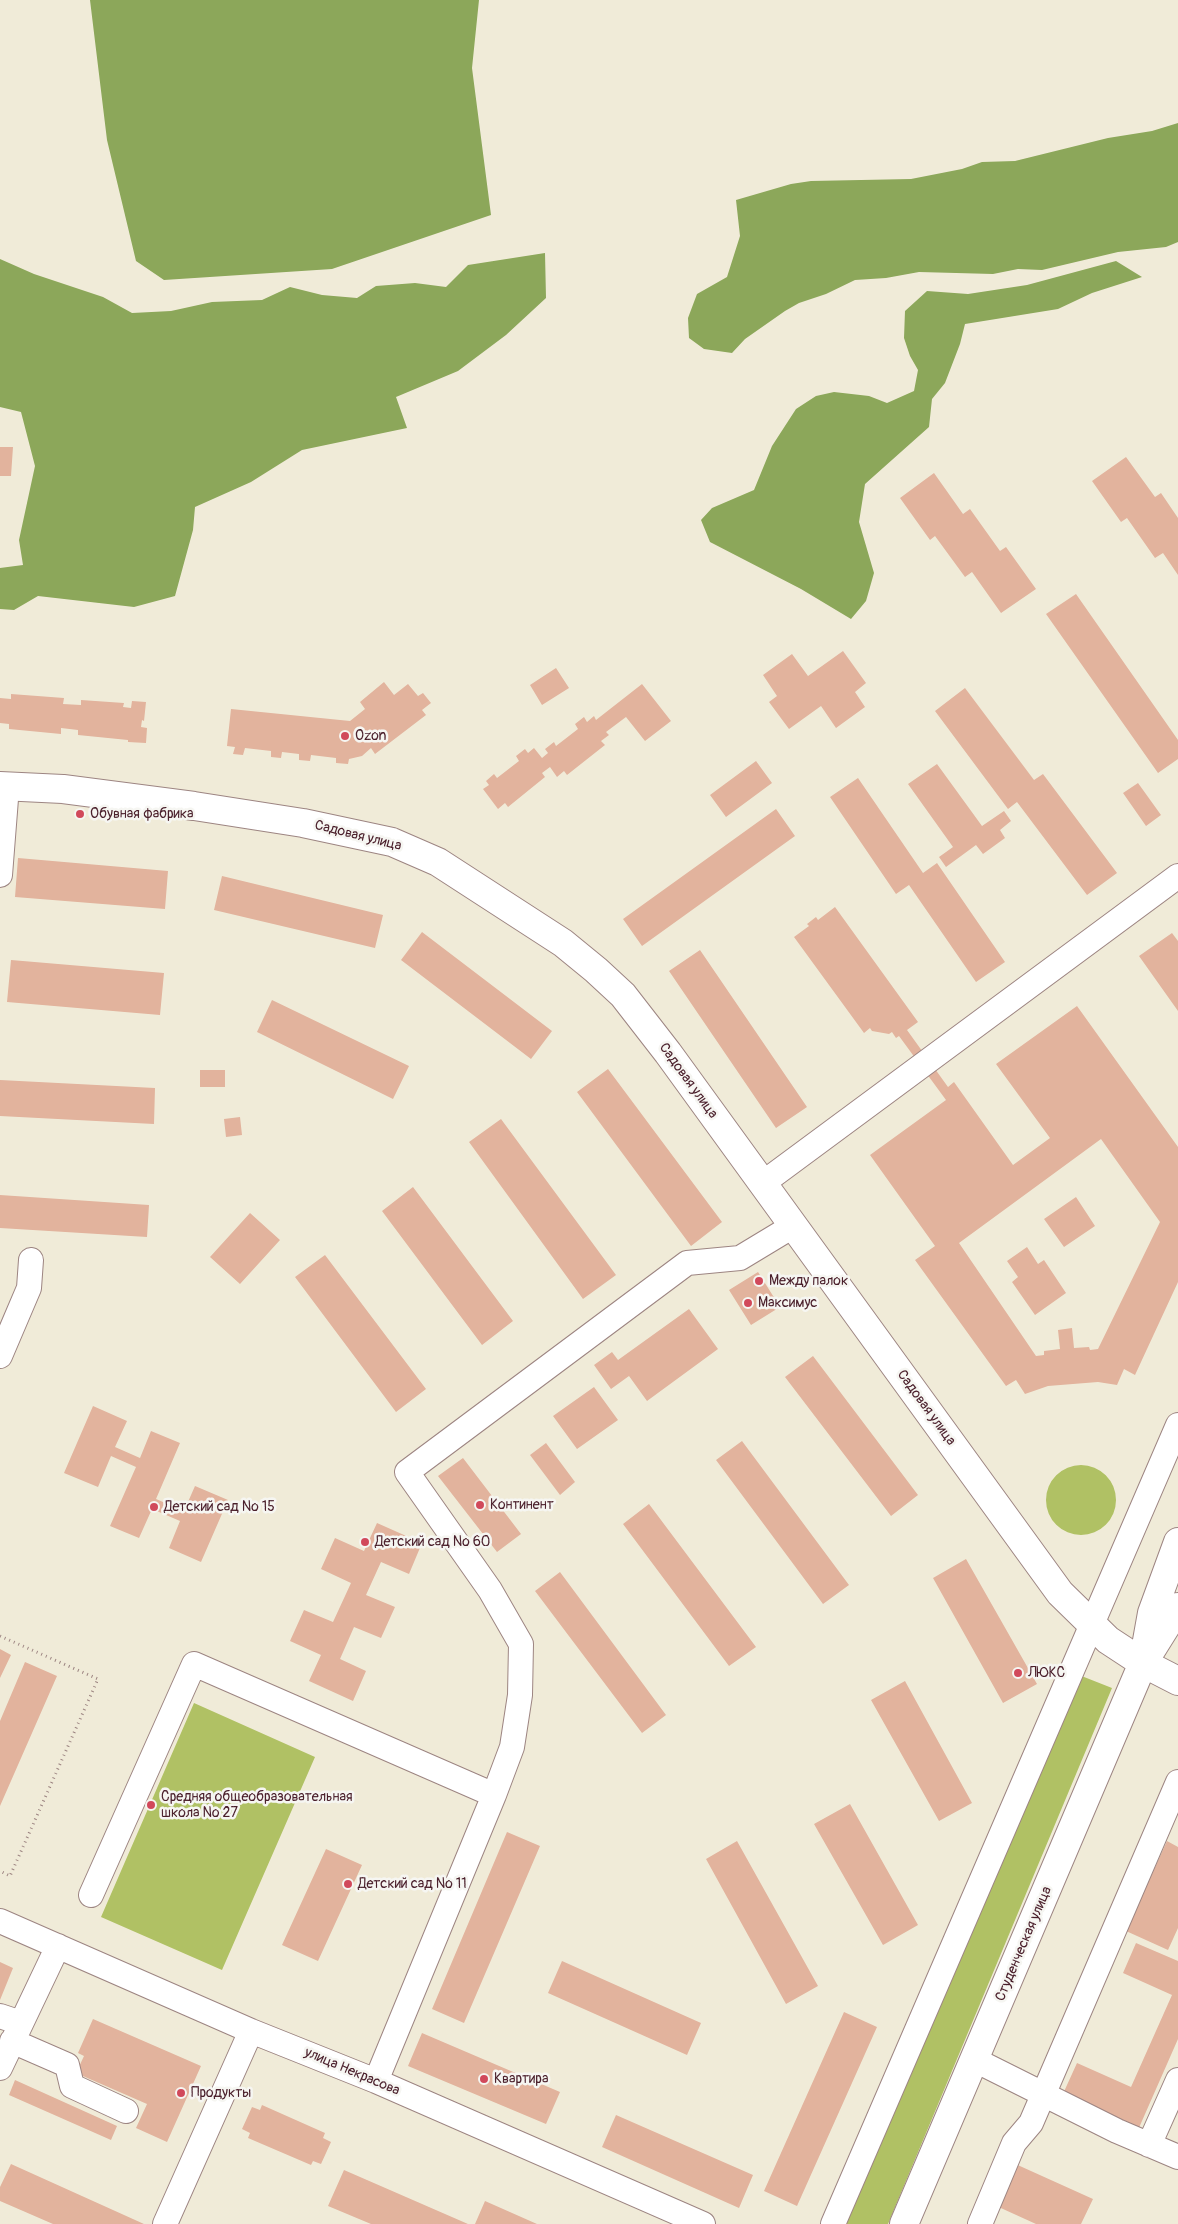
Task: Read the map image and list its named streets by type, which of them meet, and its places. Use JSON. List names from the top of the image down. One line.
{"streets":{"main road":["Садовая улица","Студенческая улица"],"street":["улица Некрасова"]},"crossings":[["Садовая улица","Студенческая улица"]],"places":["Ozon","Обувная фабрика","Между палок","Максимус","Континент","Детский сад № 15","Детский сад № 60","ЛЮКС","Средняя общеобразовательная школа № 27","Детский сад № 11","Квартира","Продукты"]}
